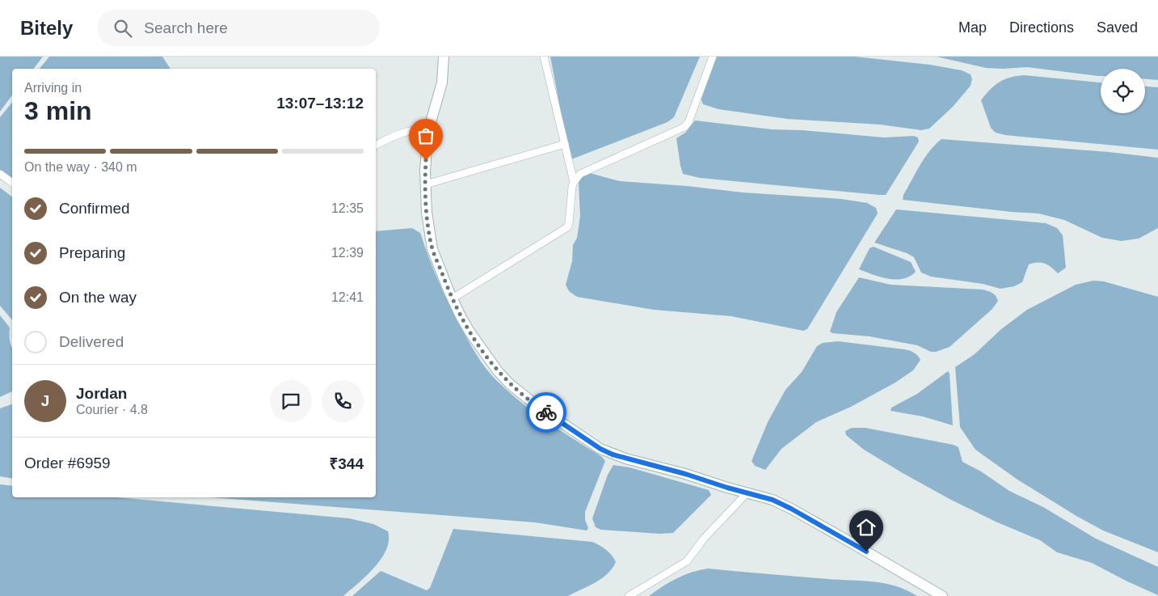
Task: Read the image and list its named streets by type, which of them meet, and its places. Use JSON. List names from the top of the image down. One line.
{"page":{"header":"Bitely","search":"Search here","nav":["Map","Directions","Saved"],"heading":["3 min","Arriving in","13:07–13:12"],"panel":["Jordan","Courier · 4.8","Order #6959","₹344"],"bar":"On the way · 340 m","list":[["Confirmed","12:35"],["Preparing","12:39"],["On the way","12:41"],"Delivered"],"round":"J"}}
